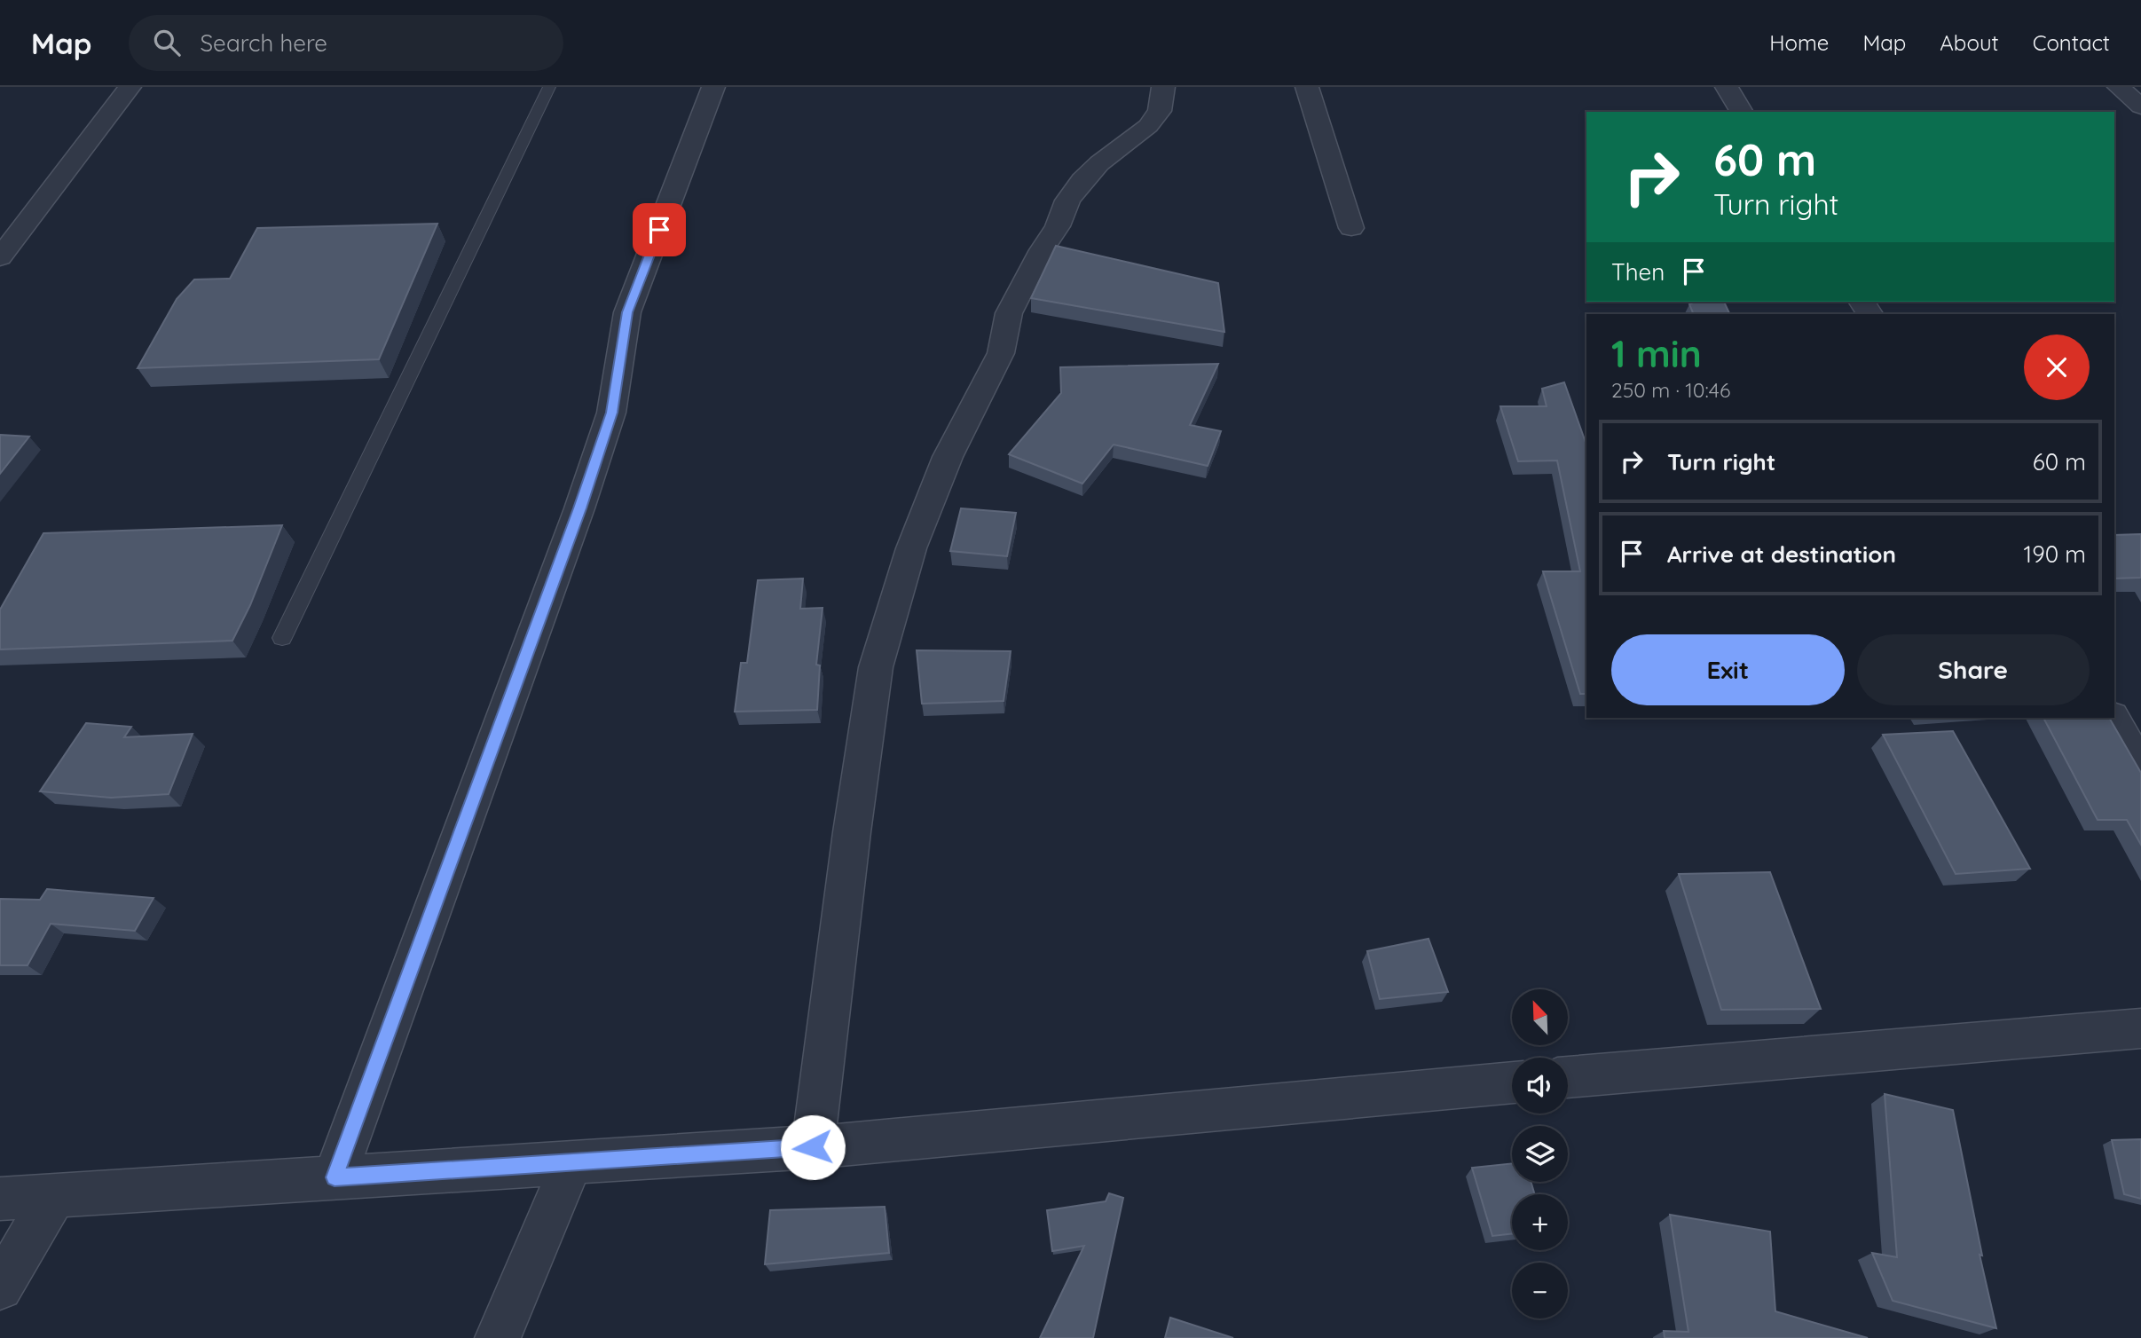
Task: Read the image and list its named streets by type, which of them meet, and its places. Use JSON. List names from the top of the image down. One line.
{"north":"top left","page":{"header":"Map","search":"Search here","nav":["Home","Map","About","Contact"],"turn":["60 m","Turn right"],"then":"Then","heading":["1 min","250 m · 10:46"],"list":[{"name":"Turn right","value":"60 m"},{"name":"Arrive at destination","value":"190 m"}],"buttons":["Exit","Share"],"map_buttons":["+","−"]}}
